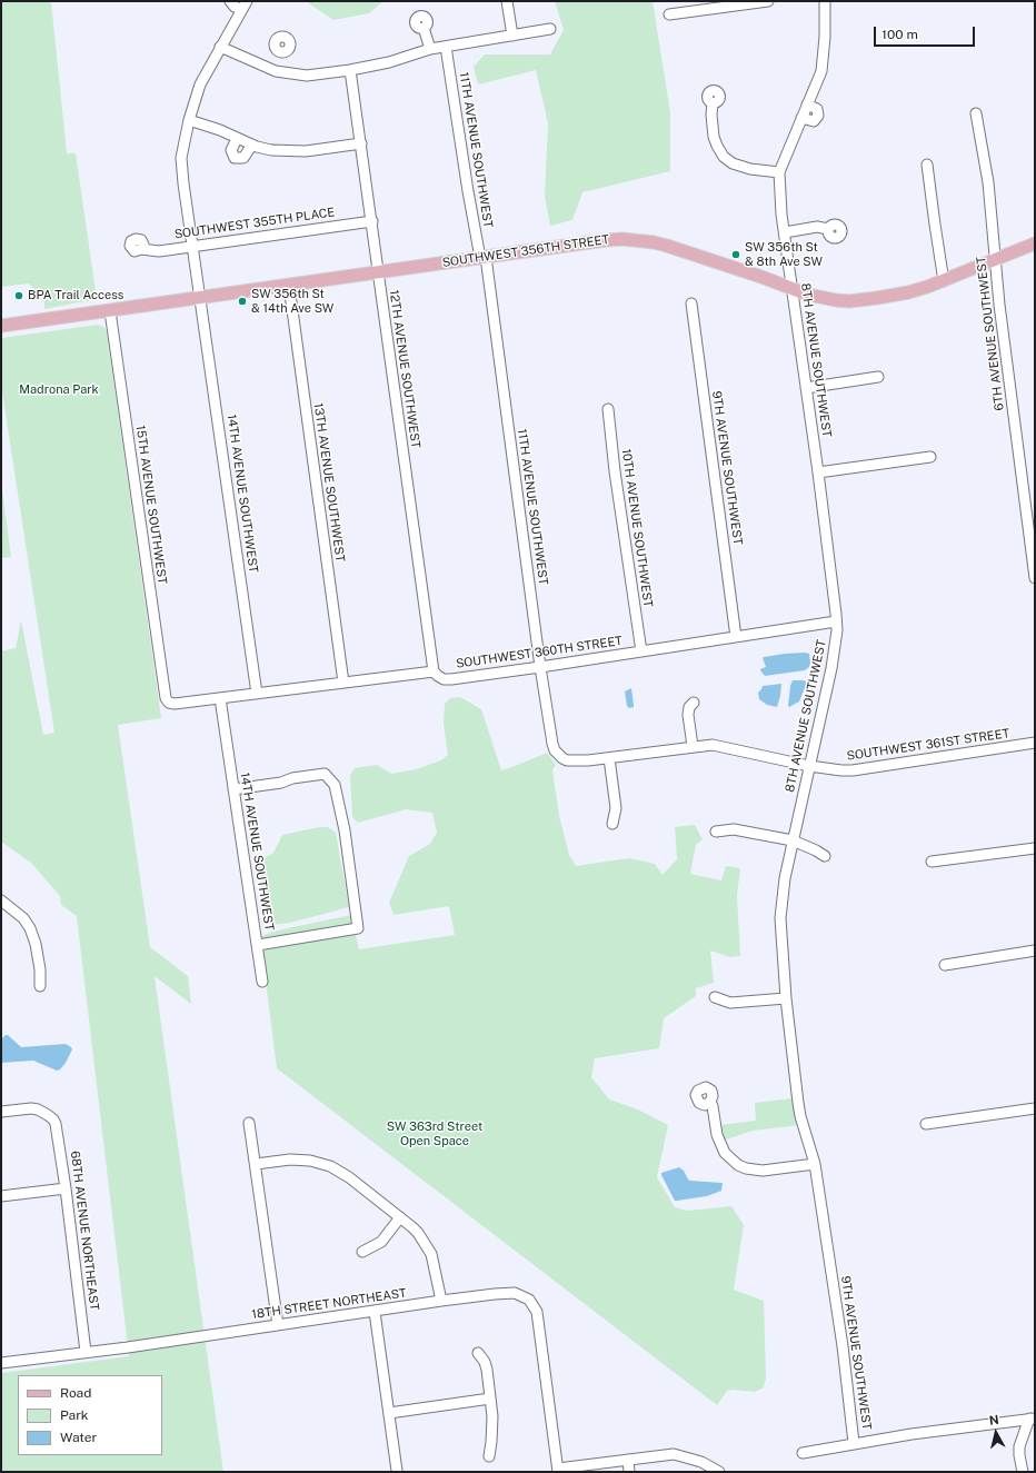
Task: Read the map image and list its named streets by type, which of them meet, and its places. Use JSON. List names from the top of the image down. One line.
{"streets":{"main road":["SOUTHWEST 356TH STREET"],"street":["11TH AVENUE SOUTHWEST","SOUTHWEST 355TH PLACE","6TH AVENUE SOUTHWEST","8TH AVENUE SOUTHWEST","12TH AVENUE SOUTHWEST","9TH AVENUE SOUTHWEST","13TH AVENUE SOUTHWEST","14TH AVENUE SOUTHWEST","15TH AVENUE SOUTHWEST","10TH AVENUE SOUTHWEST","SOUTHWEST 360TH STREET","SOUTHWEST 361ST STREET","68TH AVENUE NORTHEAST","18TH STREET NORTHEAST"]},"crossings":[["11TH AVENUE SOUTHWEST","SOUTHWEST 356TH STREET"],["11TH AVENUE SOUTHWEST","SOUTHWEST 360TH STREET"],["11TH AVENUE SOUTHWEST","SOUTHWEST 361ST STREET"],["SOUTHWEST 355TH PLACE","12TH AVENUE SOUTHWEST"],["SOUTHWEST 355TH PLACE","14TH AVENUE SOUTHWEST"],["SOUTHWEST 356TH STREET","6TH AVENUE SOUTHWEST"],["SOUTHWEST 356TH STREET","8TH AVENUE SOUTHWEST"],["SOUTHWEST 356TH STREET","12TH AVENUE SOUTHWEST"],["SOUTHWEST 356TH STREET","13TH AVENUE SOUTHWEST"],["SOUTHWEST 356TH STREET","14TH AVENUE SOUTHWEST"],["SOUTHWEST 356TH STREET","15TH AVENUE SOUTHWEST"],["8TH AVENUE SOUTHWEST","9TH AVENUE SOUTHWEST"],["8TH AVENUE SOUTHWEST","SOUTHWEST 360TH STREET"],["8TH AVENUE SOUTHWEST","SOUTHWEST 361ST STREET"],["12TH AVENUE SOUTHWEST","SOUTHWEST 360TH STREET"],["9TH AVENUE SOUTHWEST","SOUTHWEST 360TH STREET"],["13TH AVENUE SOUTHWEST","SOUTHWEST 360TH STREET"],["14TH AVENUE SOUTHWEST","SOUTHWEST 360TH STREET"],["15TH AVENUE SOUTHWEST","SOUTHWEST 360TH STREET"],["10TH AVENUE SOUTHWEST","SOUTHWEST 360TH STREET"],["68TH AVENUE NORTHEAST","18TH STREET NORTHEAST"]],"parks":["Madrona Park","SW 363rd Street Open Space"],"places":["SW 356th St & 8th Ave SW","BPA Trail Access","SW 356th St & 14th Ave SW"],"legend":["Road","Park","Water"],"scale_bar":"100 m","north":"top"}
